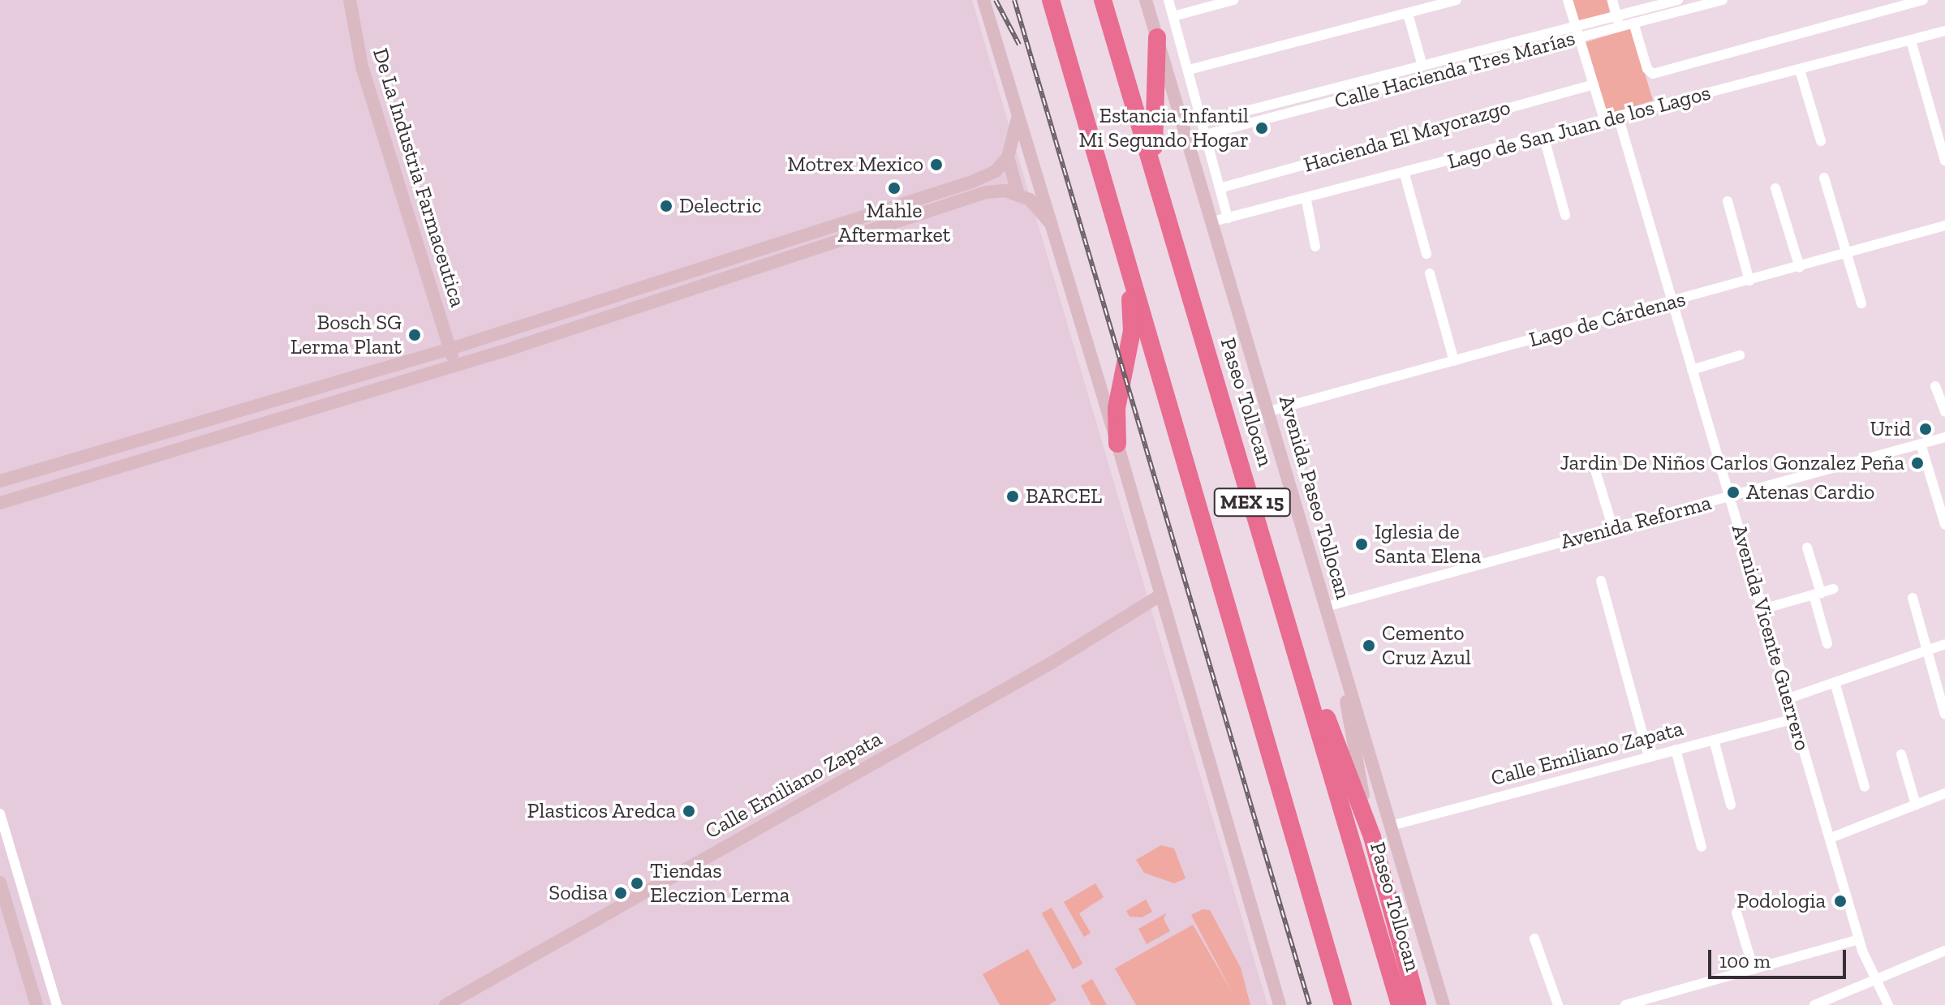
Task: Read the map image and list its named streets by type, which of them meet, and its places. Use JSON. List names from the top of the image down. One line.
{"streets":{"highway":["Paseo Tollocan","MEX 15"],"main road":["De La Industria Farmaceutica","Avenida Paseo Tollocan","Calle Emiliano Zapata"],"street":["Calle Hacienda Tres Marías","Lago de San Juan de los Lagos","Hacienda El Mayorazgo","Lago de Cárdenas","Avenida Reforma","Avenida Vicente Guerrero"]},"crossings":[["Calle Hacienda Tres Marías","Avenida Paseo Tollocan"],["Lago de San Juan de los Lagos","Avenida Paseo Tollocan"],["Lago de San Juan de los Lagos","Avenida Vicente Guerrero"],["Lago de Cárdenas","Avenida Paseo Tollocan"],["Lago de Cárdenas","Avenida Vicente Guerrero"],["Avenida Paseo Tollocan","Avenida Reforma"],["Avenida Paseo Tollocan","Calle Emiliano Zapata"],["Avenida Reforma","Avenida Vicente Guerrero"],["Avenida Vicente Guerrero","Calle Emiliano Zapata"]],"places":["Estancia Infantil Mi Segundo Hogar","Motrex Mexico","Mahle Aftermarket","Delectric","Bosch SG Lerma Plant","Urid","Jardin De Niños Carlos Gonzalez Peña","Atenas Cardio","BARCEL","Iglesia de Santa Elena","Cemento Cruz Azul","Plasticos Aredca","Tiendas Eleczion Lerma","Sodisa","Podologia"],"scale_bar":"100 m"}
